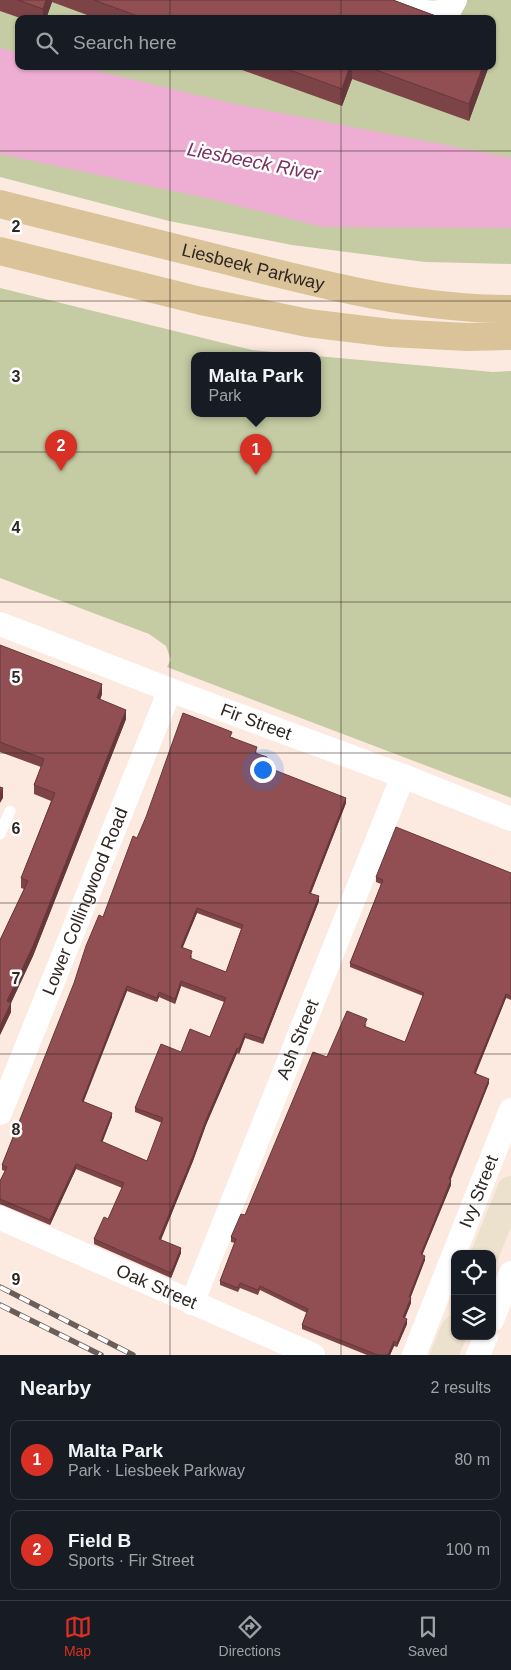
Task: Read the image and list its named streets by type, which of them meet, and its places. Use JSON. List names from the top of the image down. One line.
{"streets":{"main road":["Liesbeek Parkway"],"street":["Fir Street","Lower Collingwood Road","Ash Street","Ivy Street","Oak Street"]},"crossings":[["Fir Street","Lower Collingwood Road"],["Fir Street","Ash Street"],["Ash Street","Oak Street"]],"water":["Liesbeeck River"],"page":{"search":"Search here","popup":["Malta Park","Park"],"pins":["2","1"],"heading":["Nearby","2 results"],"list":[{"mark":"1","name":"Malta Park","note":"Park · Liesbeek Parkway","value":"80 m"},{"mark":"2","name":"Field B","note":"Sports · Fir Street","value":"100 m"}],"nav":["Map","Directions","Saved"]},"grid":{"rows":["2","3","4","5","6","7","8","9"]}}
